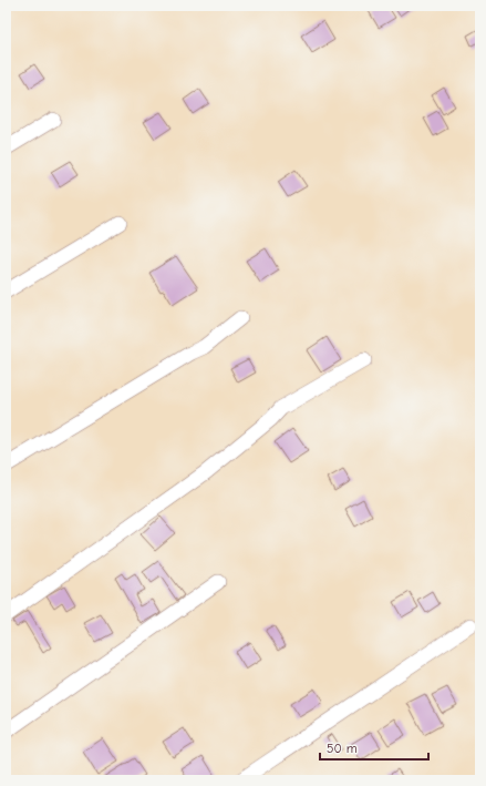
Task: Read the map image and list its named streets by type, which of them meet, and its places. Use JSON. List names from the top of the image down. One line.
{"scale_bar":"50 m"}
